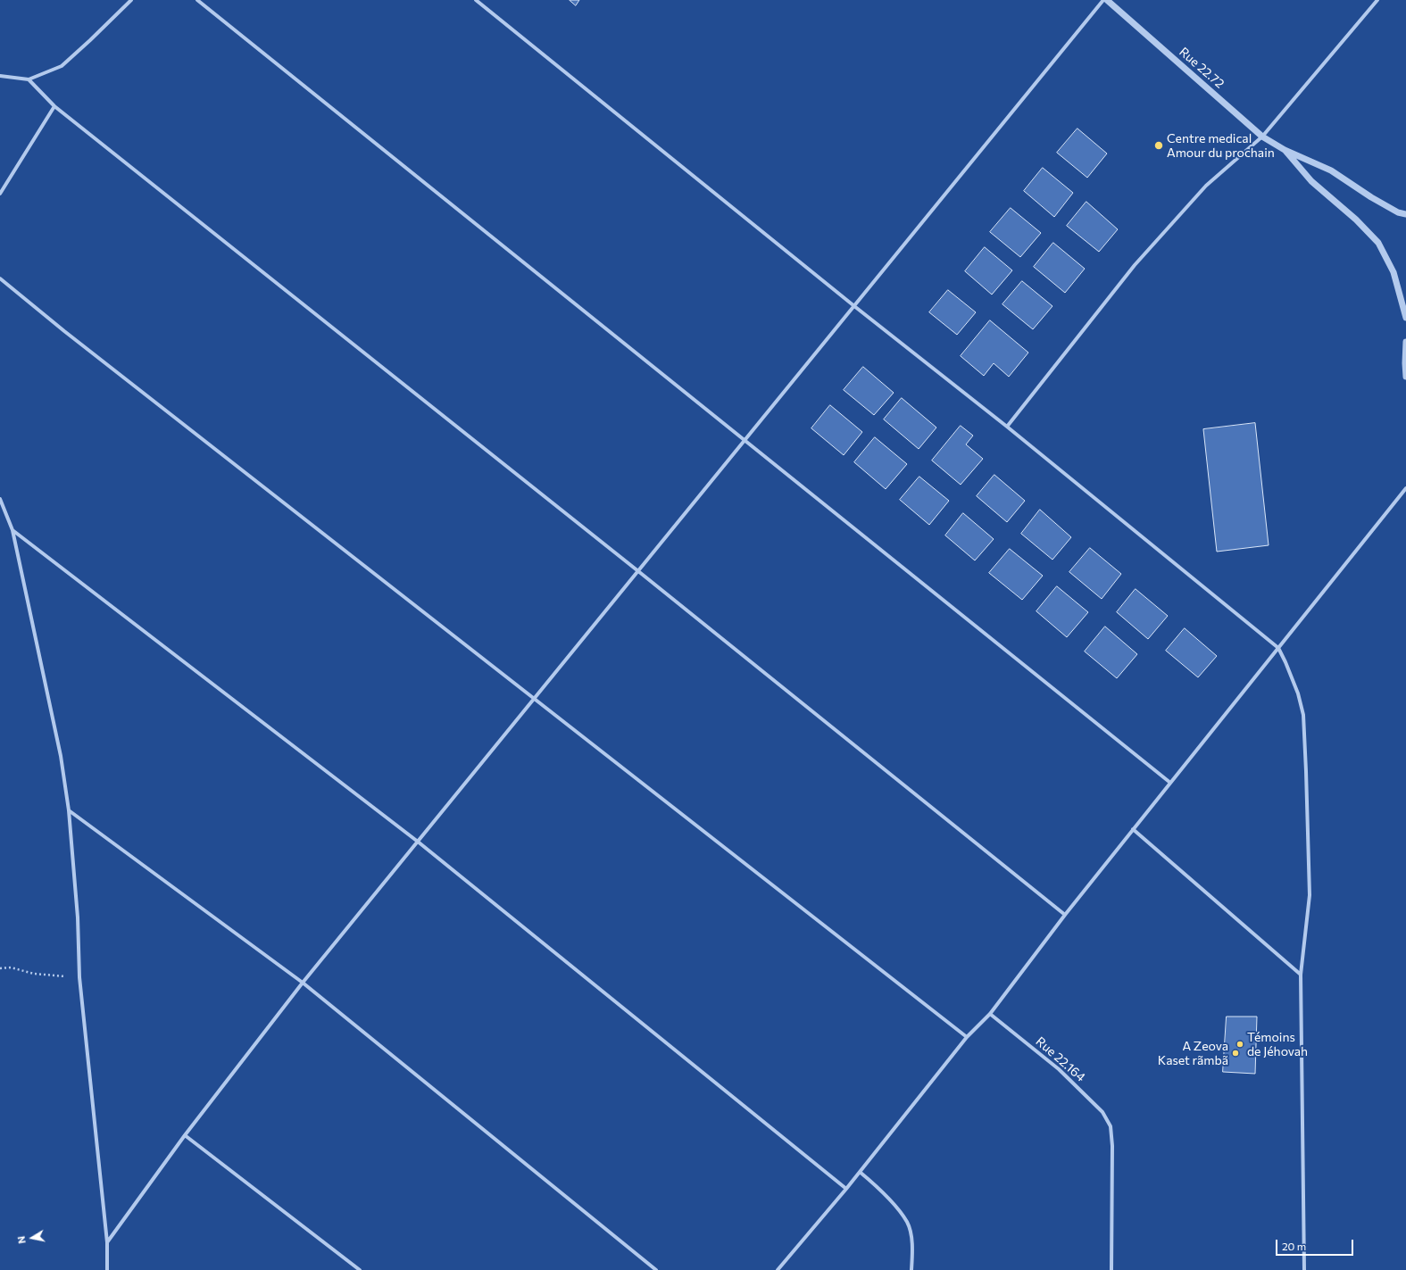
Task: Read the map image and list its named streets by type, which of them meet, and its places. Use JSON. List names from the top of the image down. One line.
{"streets":{"street":["Rue 22.72","Rue 22.164"]},"places":["Centre medical Amour du prochain","Témoins de Jéhovah","A Zeova Kaset rãmbã"],"scale_bar":"20 m","north":"left"}
